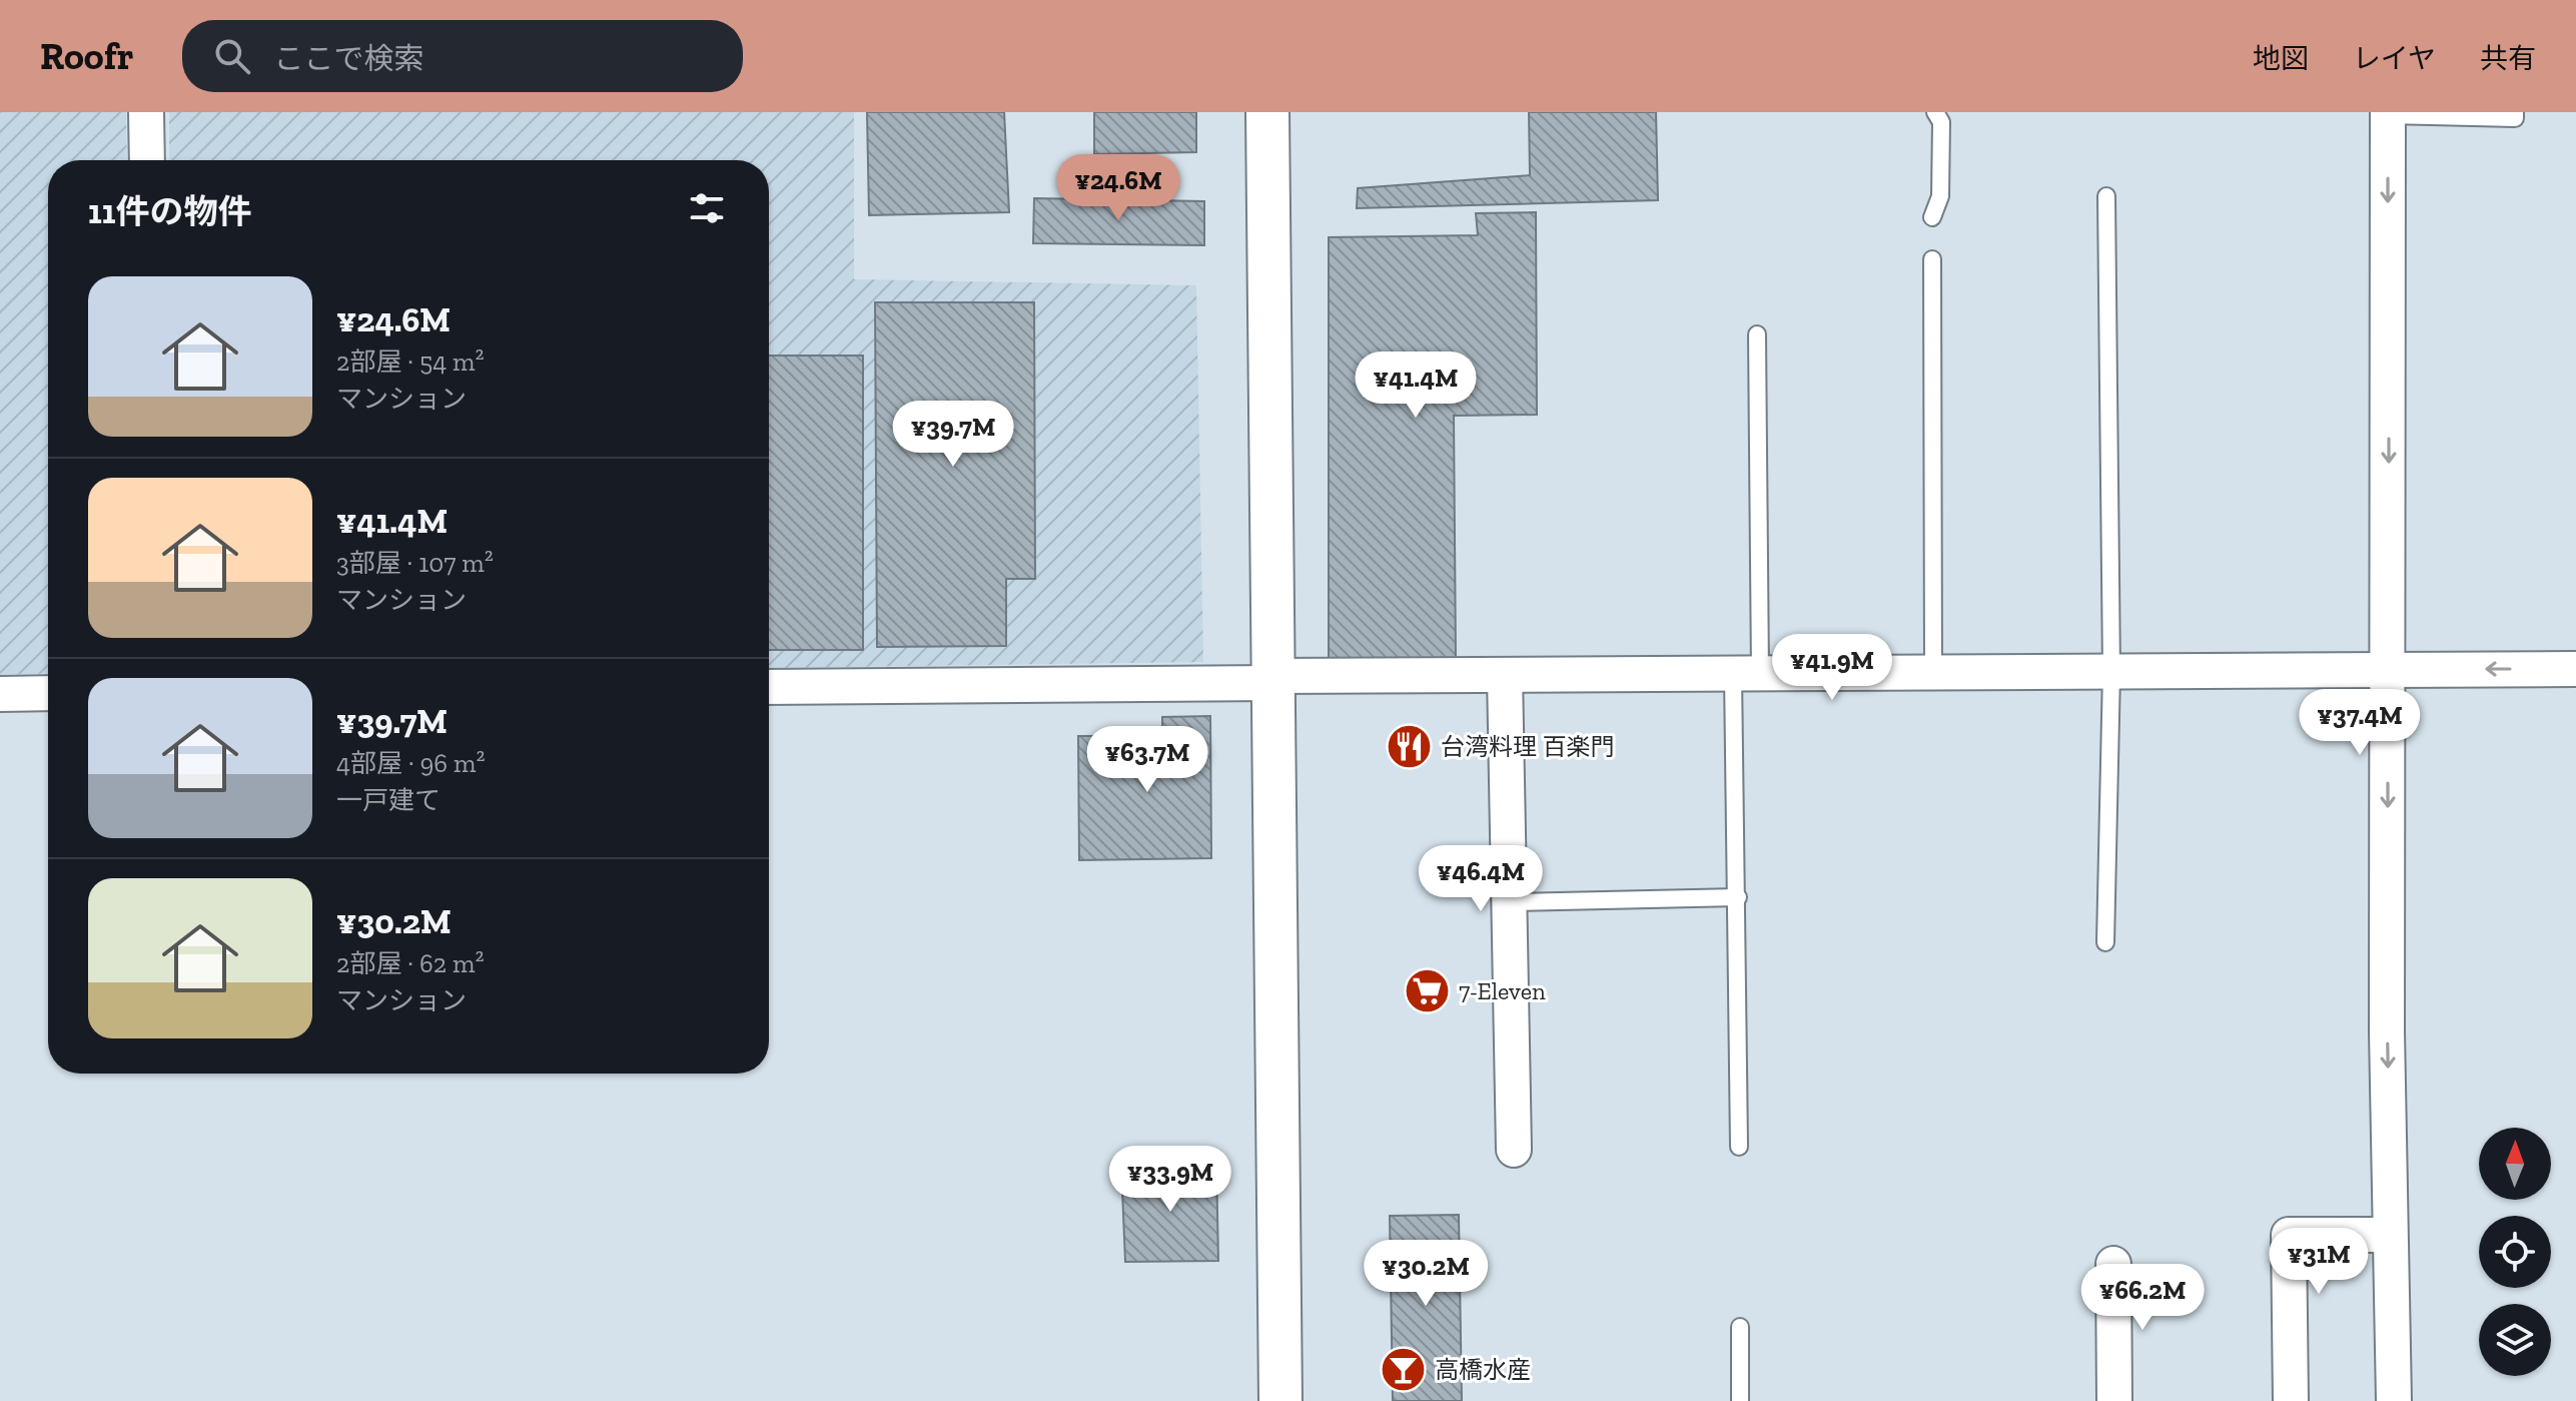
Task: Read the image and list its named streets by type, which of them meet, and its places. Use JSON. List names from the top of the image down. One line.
{"places":{"restaurant":["台湾料理 百楽門"],"supermarket":["7-Eleven"],"bar":["高橋水産"]},"north":"top","page":{"header":"Roofr","search":"ここで検索","nav":["地図","レイヤ","共有"],"price":["¥24.6M","¥41.4M","¥39.7M","¥41.9M","¥37.4M","¥63.7M","¥46.4M","¥33.9M","¥31M","¥30.2M","¥66.2M"],"heading":"11件の物件","list":[{"name":"¥24.6M","note":"2部屋 · 54 m² · マンション"},{"name":"¥41.4M","note":"3部屋 · 107 m² · マンション"},{"name":"¥39.7M","note":"4部屋 · 96 m² · 一戸建て"},{"name":"¥30.2M","note":"2部屋 · 62 m² · マンション"}]}}
